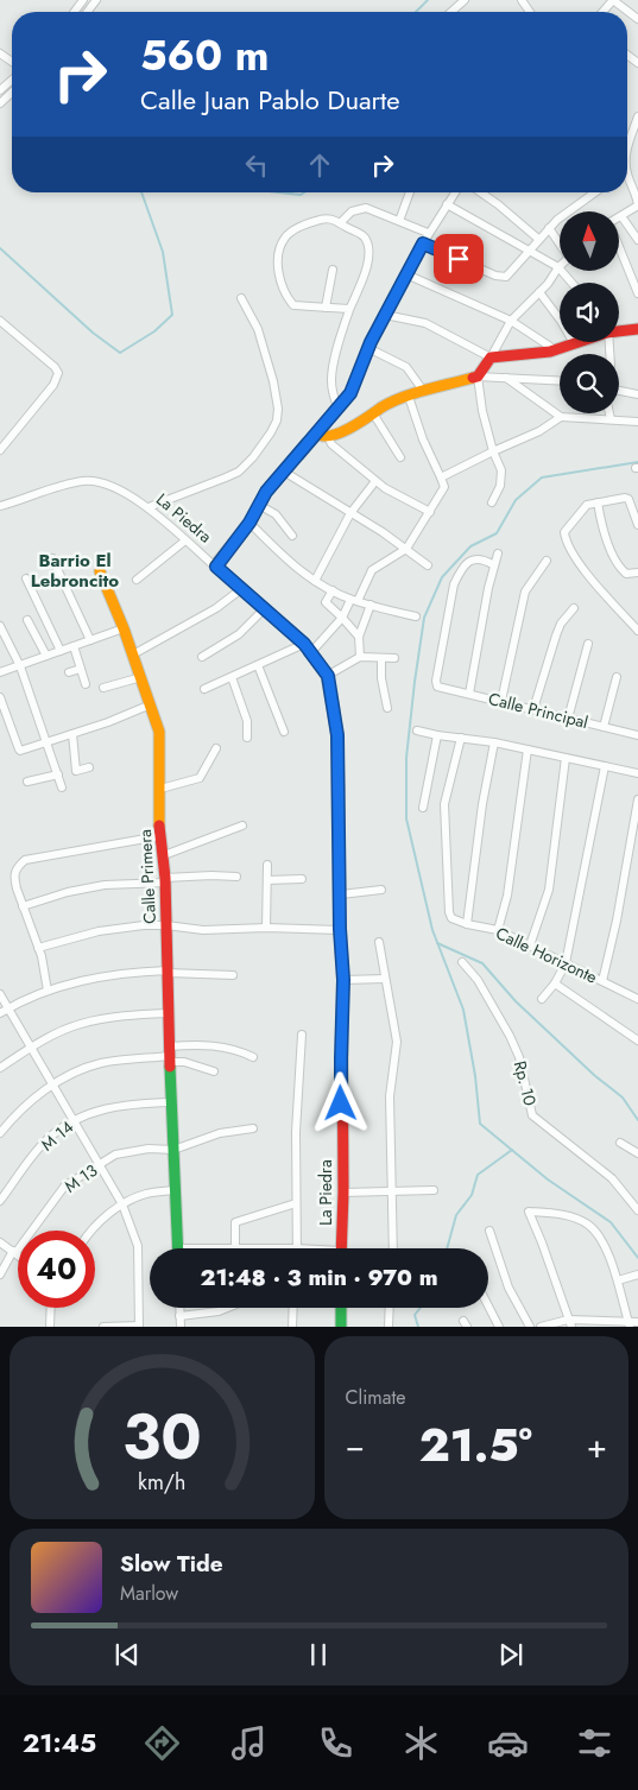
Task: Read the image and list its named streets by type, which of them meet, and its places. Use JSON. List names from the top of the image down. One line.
{"streets":{"street":["La Piedra","Calle Principal","Calle Primera","Calle Horizonte","Rp. 10","M 14","M 13"]},"crossings":[["Calle Primera","M 14"],["Calle Primera","M 13"]],"districts":["Barrio El Lebroncito"],"north":"top","page":{"turn":["560 m","Calle Juan Pablo Duarte"],"limit":"40","trip":"21:48 · 3 min · 970 m","tile":"Climate","heat":["−","21.5°","+"],"song":["Slow Tide","Marlow"],"tabs":"21:45","gauge":["30","km/h"]}}
